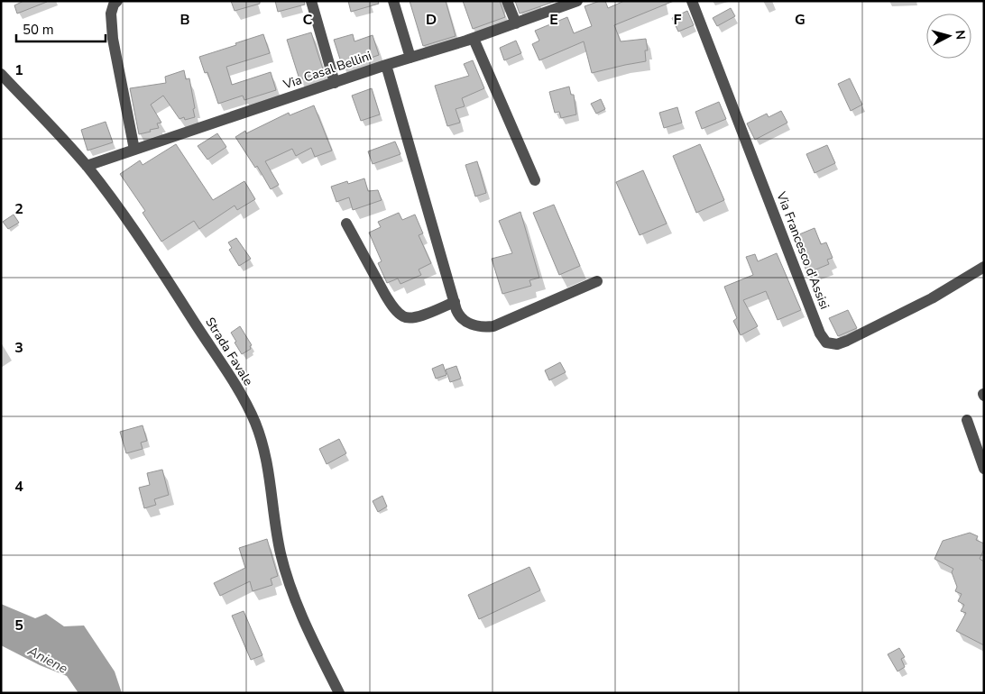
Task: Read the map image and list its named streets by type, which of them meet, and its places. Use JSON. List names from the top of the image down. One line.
{"streets":{"street":["Via Casal Bellini","Via Francesco d'Assisi","Strada Favale"]},"crossings":[["Via Casal Bellini","Strada Favale"]],"water":["Aniene"],"scale_bar":"50 m","north":"right","grid":{"columns":["B","C","D","E","F","G"],"rows":["1","2","3","4","5"]}}
